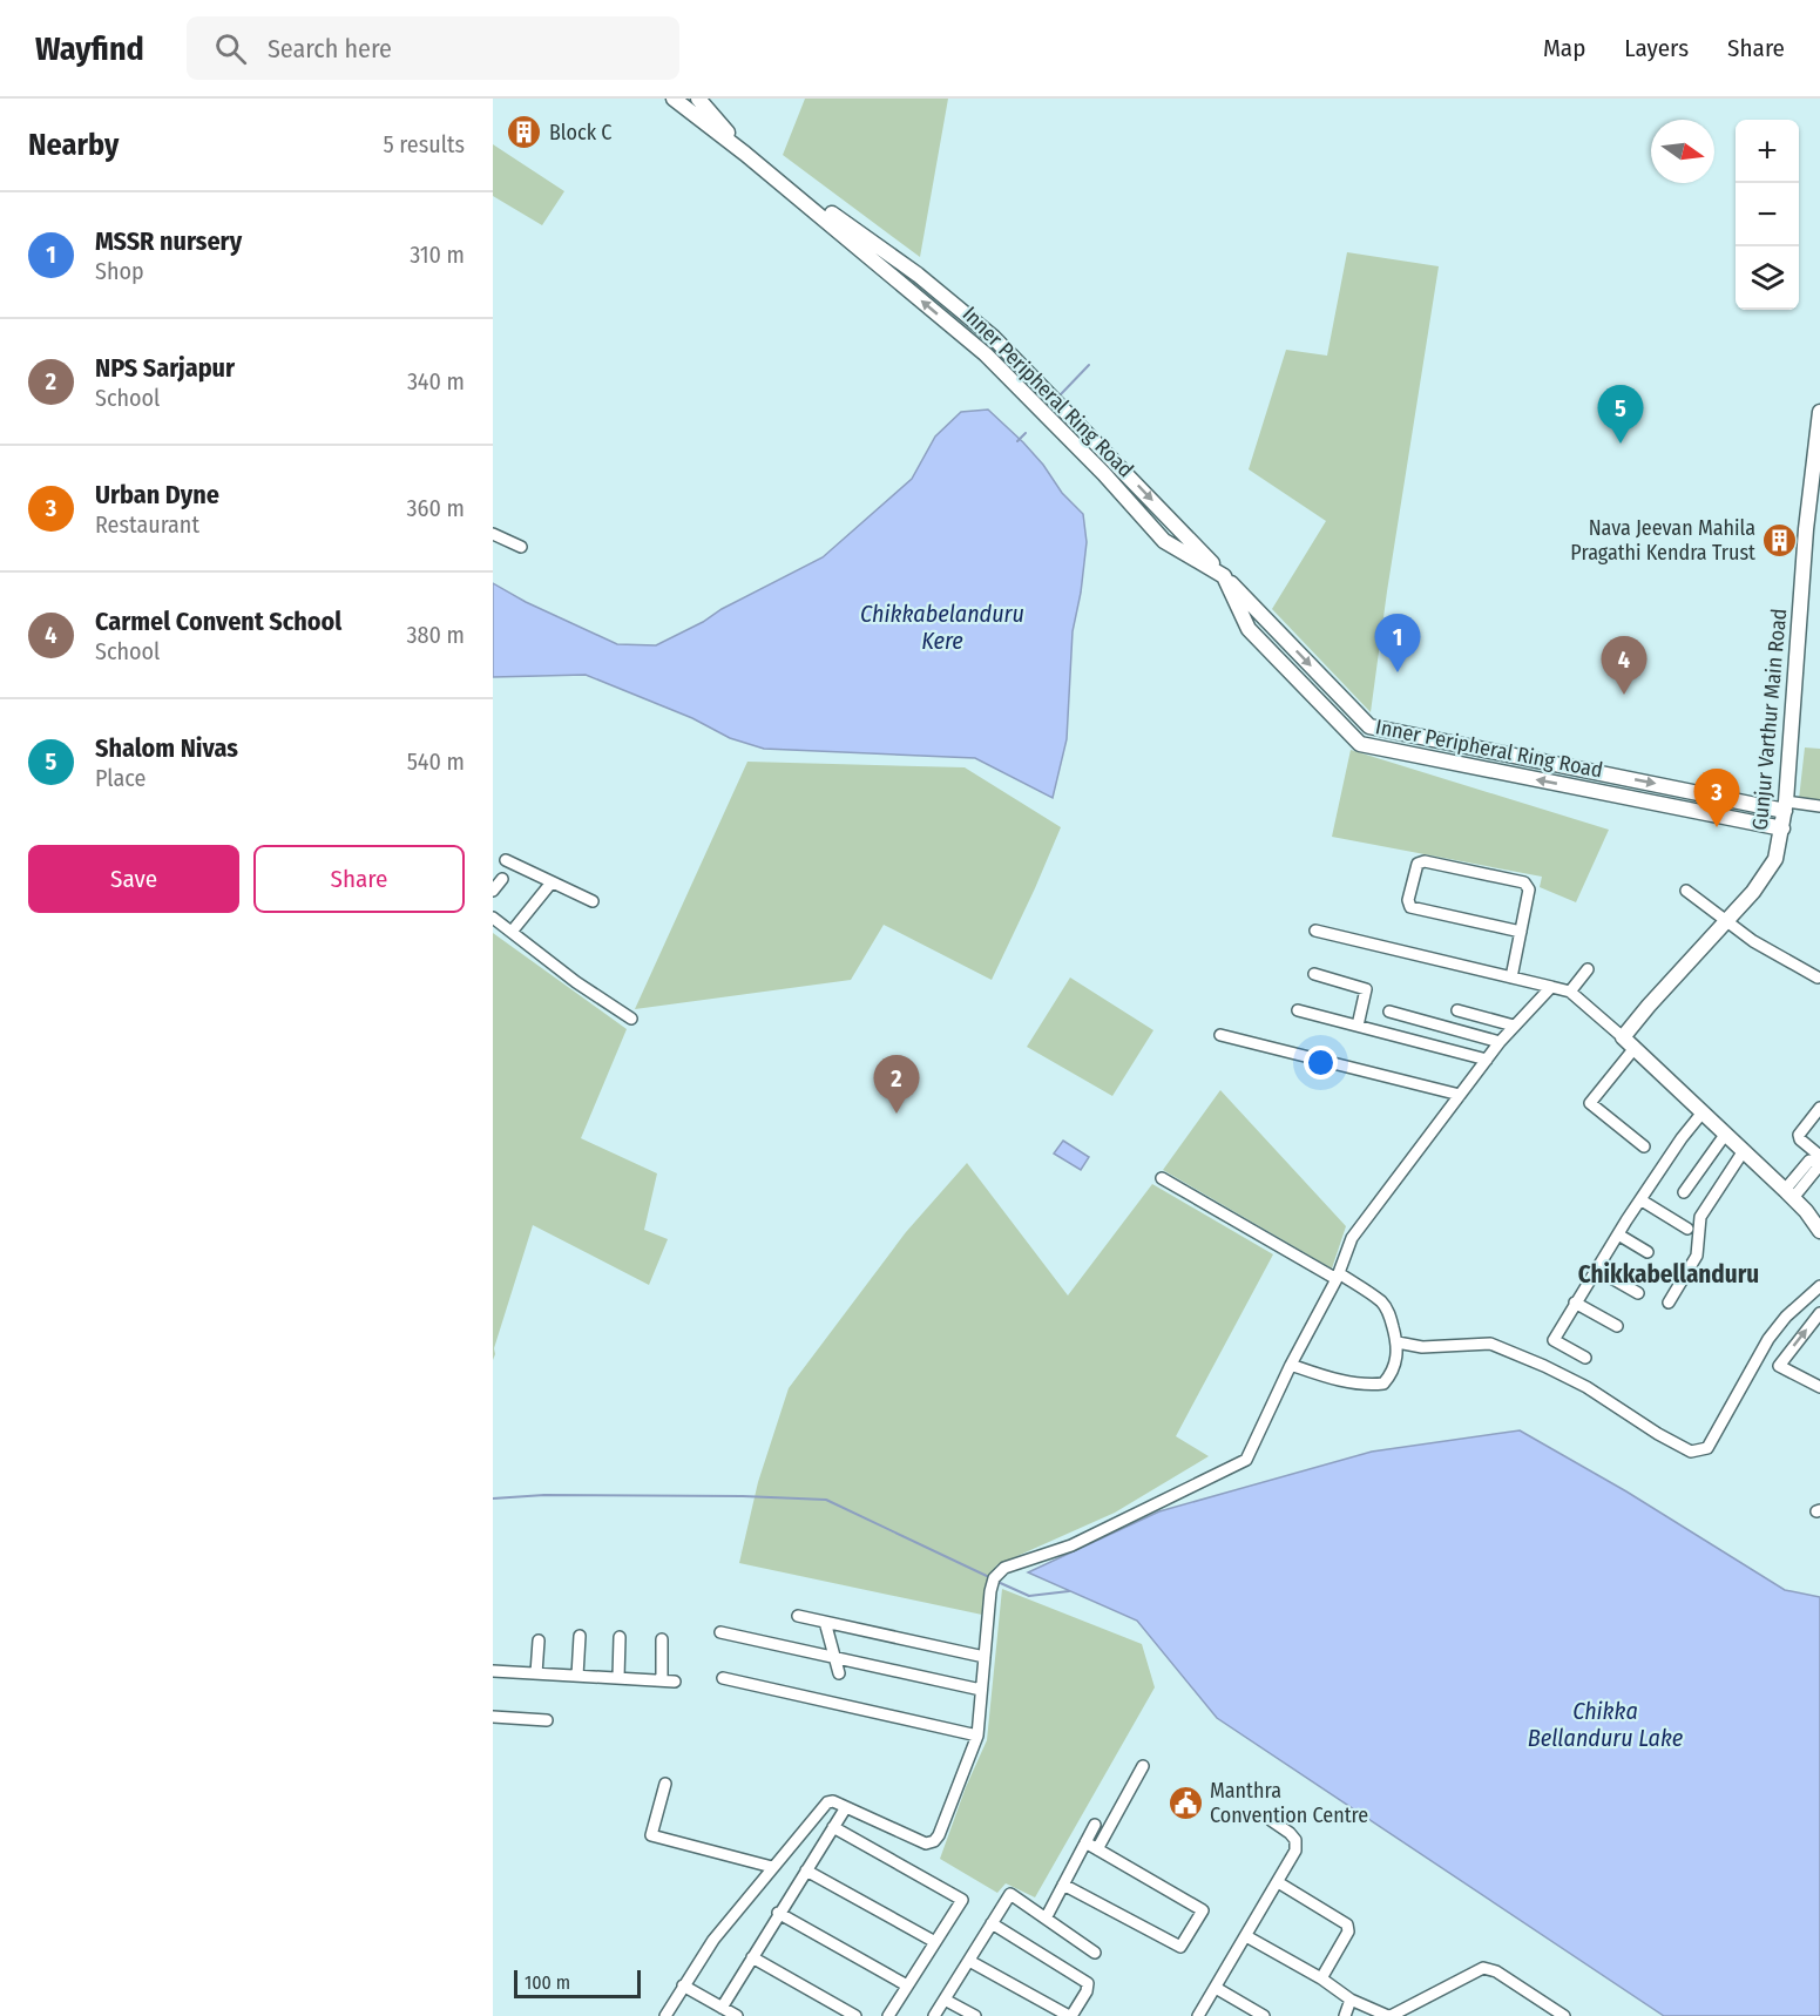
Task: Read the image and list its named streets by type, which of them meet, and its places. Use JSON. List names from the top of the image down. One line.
{"streets":{"main road":["Inner Peripheral Ring Road","Gunjur Varthur Main Road"]},"crossings":[["Inner Peripheral Ring Road","Gunjur Varthur Main Road"]],"districts":["Chikkabellanduru"],"water":["Chikkabelanduru Kere","Chikka Bellanduru Lake"],"places":{"building":["Block C","Nava Jeevan Mahila Pragathi Kendra Trust"],"public building":["Manthra Convention Centre"]},"scale_bar":"100 m","north":"right","page":{"header":"Wayfind","search":"Search here","nav":["Map","Layers","Share"],"heading":["Nearby","5 results"],"map_buttons":["+","−"],"list":[{"mark":"1","name":"MSSR nursery","note":"Shop","value":"310 m"},{"mark":"2","name":"NPS Sarjapur","note":"School","value":"340 m"},{"mark":"3","name":"Urban Dyne","note":"Restaurant","value":"360 m"},{"mark":"4","name":"Carmel Convent School","note":"School","value":"380 m"},{"mark":"5","name":"Shalom Nivas","note":"Place","value":"540 m"}],"pins":["5","1","4","3","2"],"buttons":["Save","Share"],"scale":"100 m"}}
